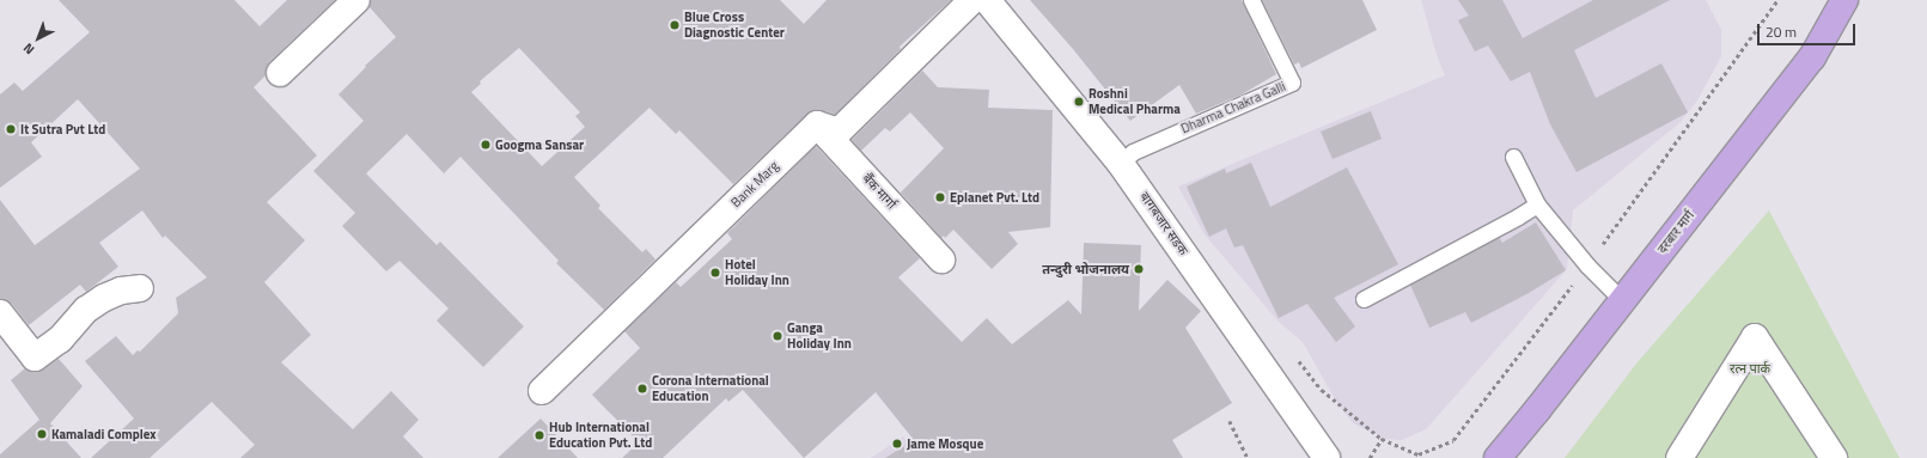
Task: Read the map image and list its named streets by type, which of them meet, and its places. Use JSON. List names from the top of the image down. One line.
{"streets":{"main road":["दरबार मार्ग"],"street":["Bank Marg","बैंक मार्गा","बागबजार सडक"],"lane":["Dharma Chakra Galli"]},"crossings":[["Dharma Chakra Galli","बागबजार सडक"],["Bank Marg","बैंक मार्गा"]],"parks":["रत्न पार्क"],"places":["Blue Cross Diagnostic Center","Roshni Medical Pharma","It Sutra Pvt Ltd","Googma Sansar","Eplanet Pvt. Ltd","तन्दुरी भोजनालय","Hotel Holiday Inn","Ganga Holiday Inn","Corona International Education","Kamaladi Complex","Hub International Education Pvt. Ltd","Jame Mosque"],"scale_bar":"20 m","north":"bottom left"}
